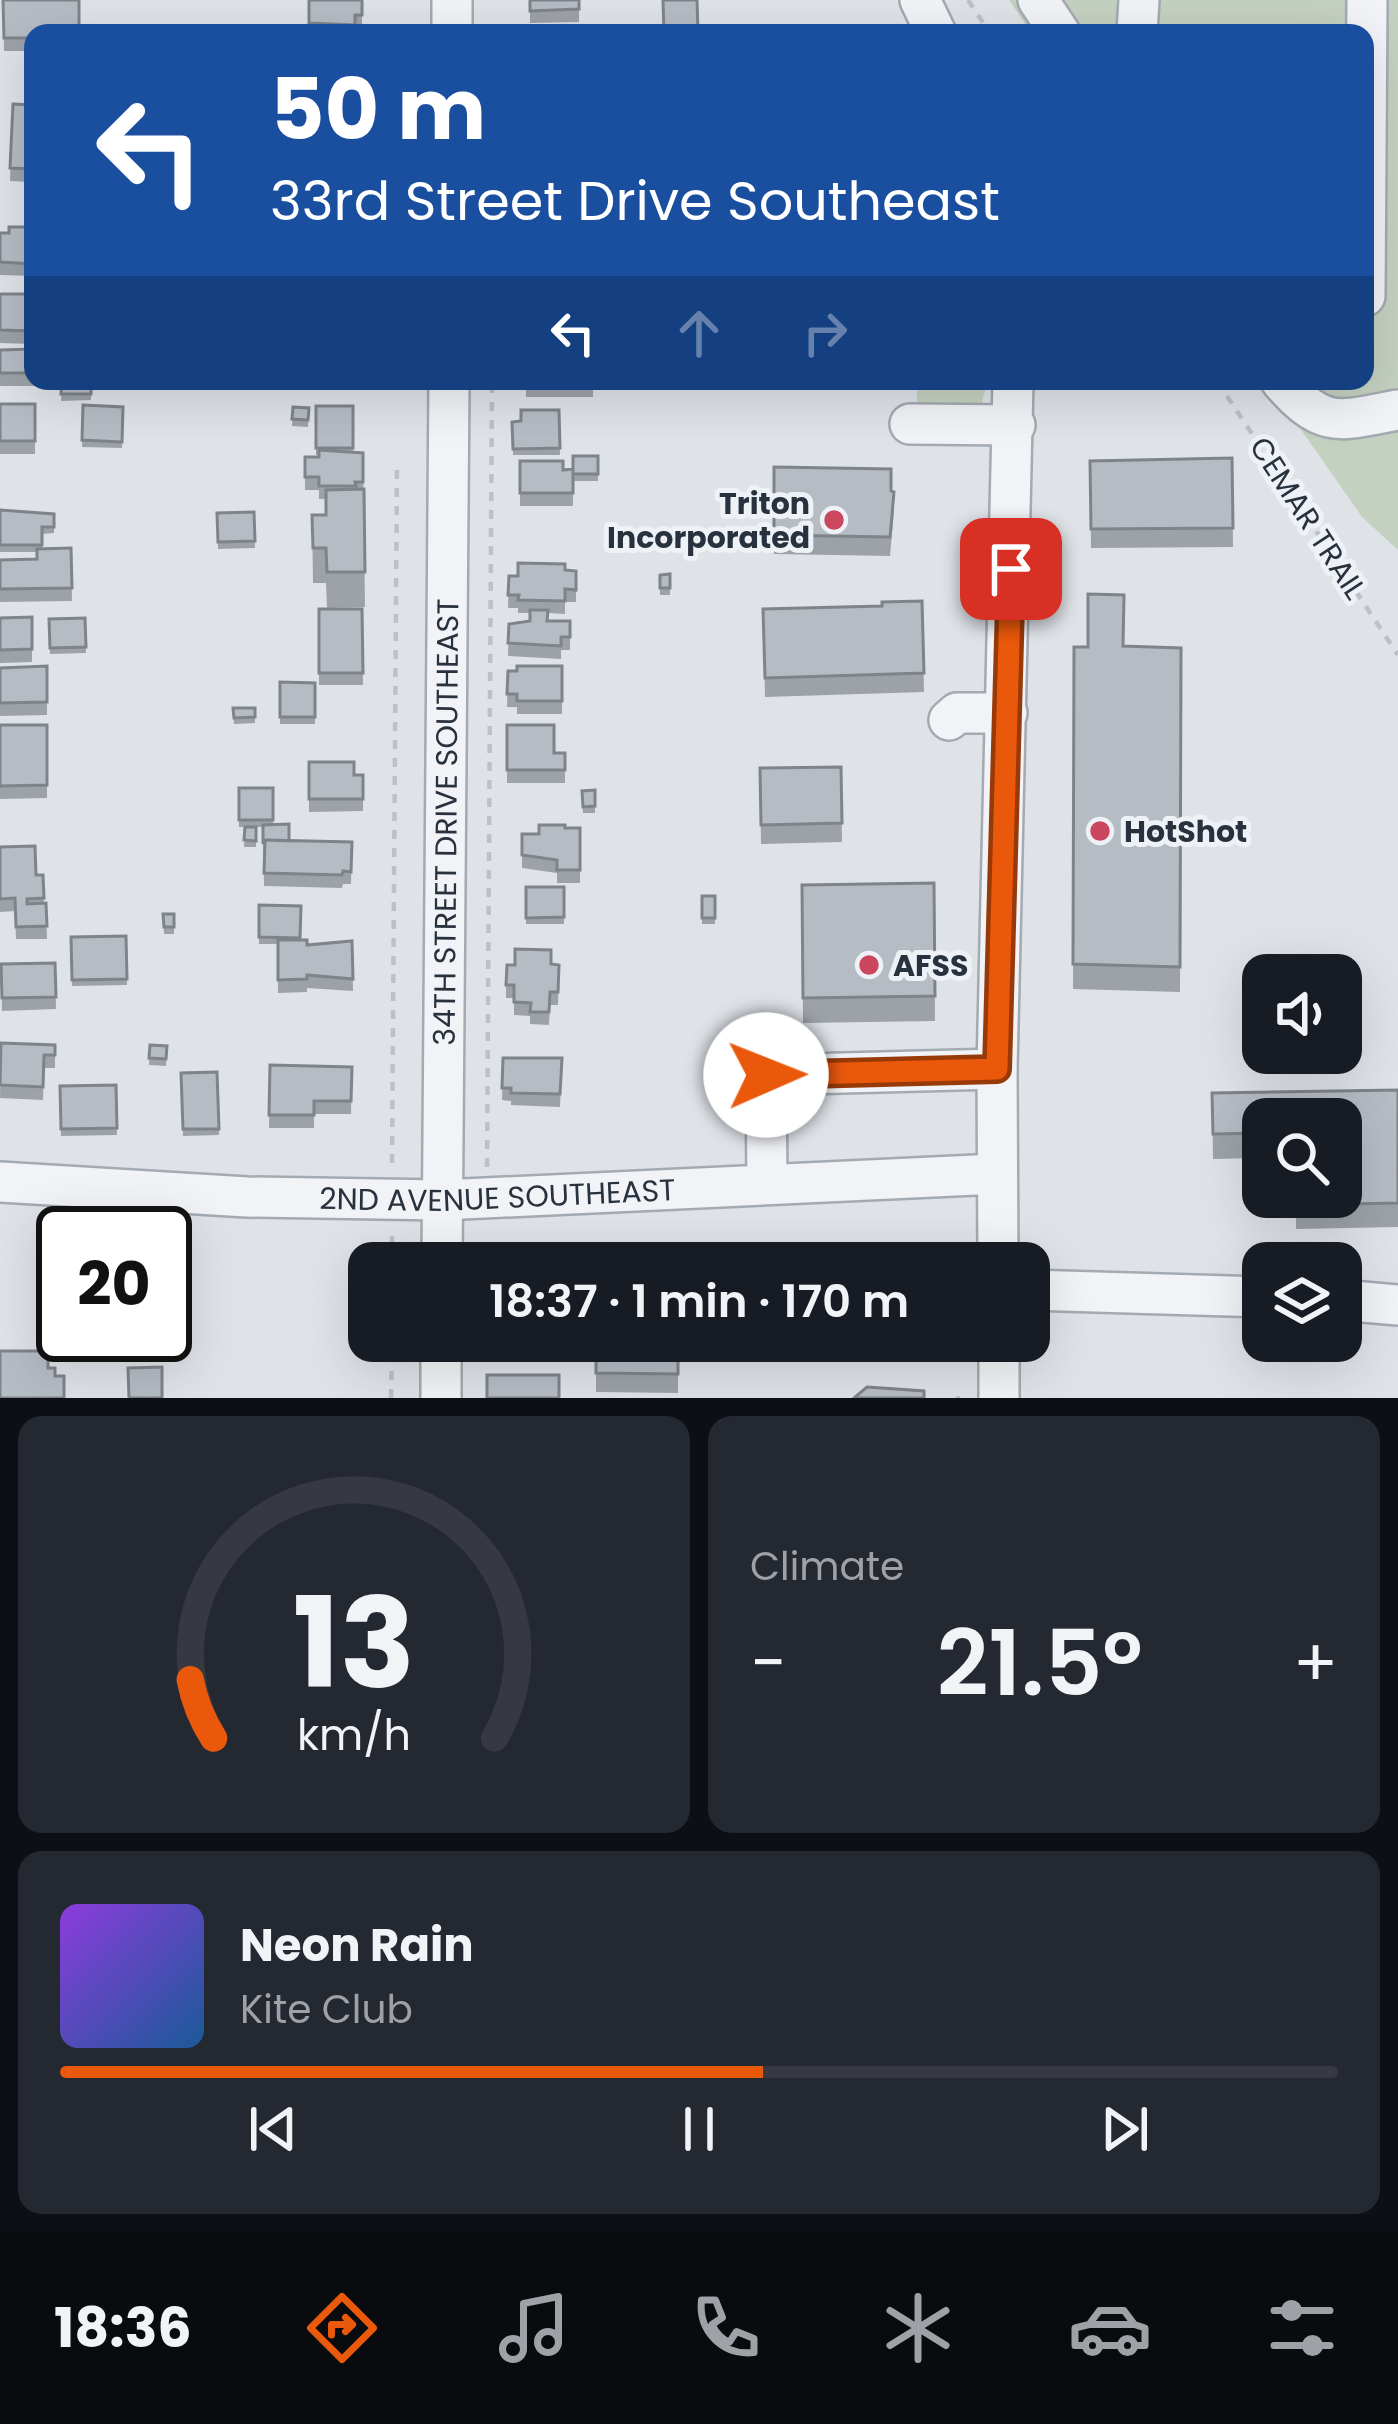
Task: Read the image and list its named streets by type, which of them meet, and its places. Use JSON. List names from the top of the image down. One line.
{"streets":{"street":["34TH STREET DRIVE SOUTHEAST","2ND AVENUE SOUTHEAST"],"path":["CEMAR TRAIL"]},"crossings":[["34TH STREET DRIVE SOUTHEAST","2ND AVENUE SOUTHEAST"]],"places":["Triton Incorporated","HotShot","AFSS"],"page":{"turn":["50 m","33rd Street Drive Southeast"],"limit":"20","trip":"18:37 · 1 min · 170 m","tile":"Climate","heat":["−","21.5°","+"],"song":["Neon Rain","Kite Club"],"tabs":"18:36","gauge":["13","km/h"]}}
